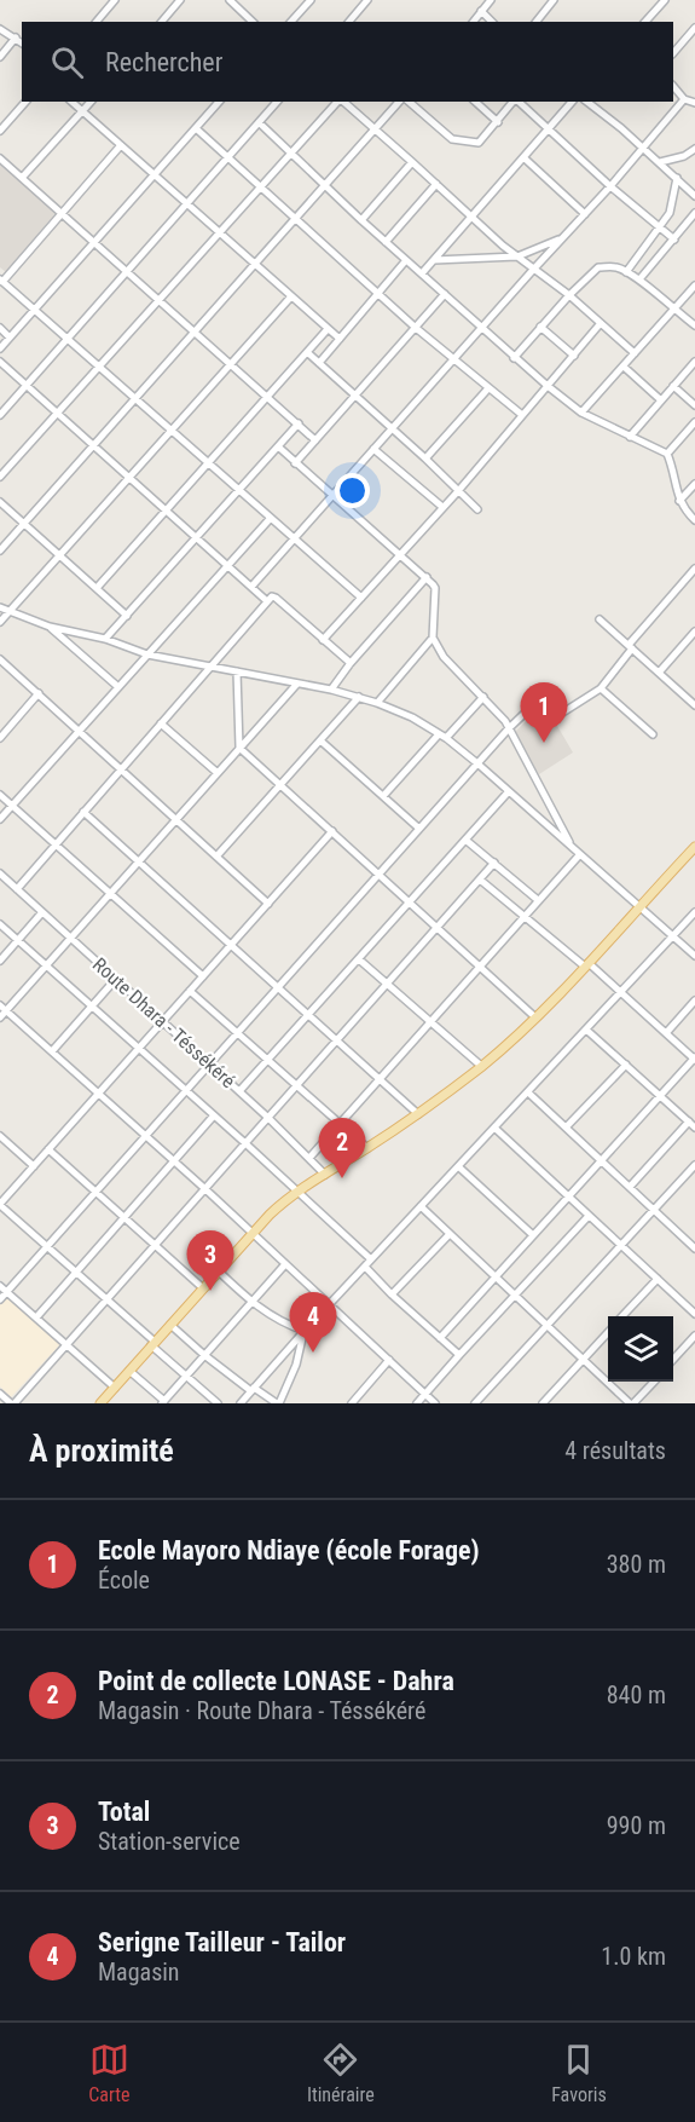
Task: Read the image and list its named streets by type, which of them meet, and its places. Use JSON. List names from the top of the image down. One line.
{"streets":{"street":["Route Dhara - Téssékéré"]},"page":{"search":"Rechercher","pins":["1","2","3","4"],"heading":["À proximité","4 résultats"],"list":[{"mark":"1","name":"Ecole Mayoro Ndiaye (école Forage)","note":"École","value":"380 m"},{"mark":"2","name":"Point de collecte LONASE - Dahra","note":"Magasin · Route Dhara - Téssékéré","value":"840 m"},{"mark":"3","name":"Total","note":"Station-service","value":"990 m"},{"mark":"4","name":"Serigne Tailleur - Tailor","note":"Magasin","value":"1.0 km"}],"nav":["Carte","Itinéraire","Favoris"]}}
